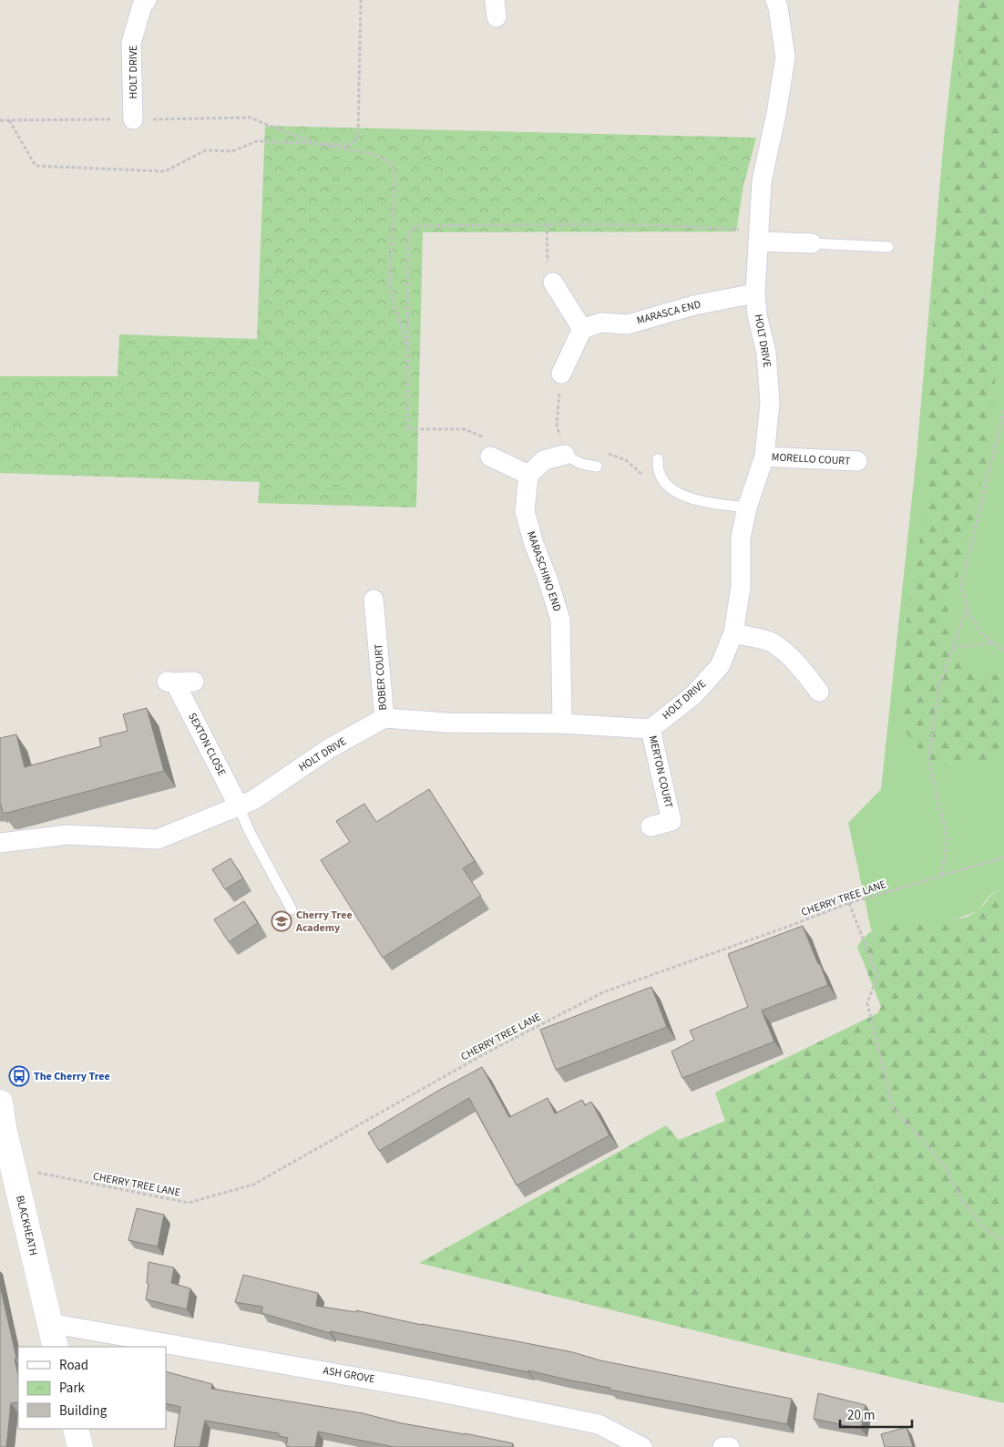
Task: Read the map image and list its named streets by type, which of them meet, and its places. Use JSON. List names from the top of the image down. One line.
{"streets":{"main road":["BLACKHEATH"],"street":["HOLT DRIVE","MARASCA END","MORELLO COURT","MARASCHINO END","BOBER COURT","SEXTON CLOSE","MERTON COURT","ASH GROVE"],"path":["CHERRY TREE LANE"]},"crossings":[["HOLT DRIVE","MARASCA END"],["HOLT DRIVE","MORELLO COURT"],["HOLT DRIVE","BOBER COURT"],["HOLT DRIVE","SEXTON CLOSE"],["HOLT DRIVE","MERTON COURT"],["CHERRY TREE LANE","BLACKHEATH"],["BLACKHEATH","ASH GROVE"]],"places":{"school or university":["Cherry Tree Academy"],"bus stop":["The Cherry Tree"]},"legend":["Road","Park","Building"],"scale_bar":"20 m"}
